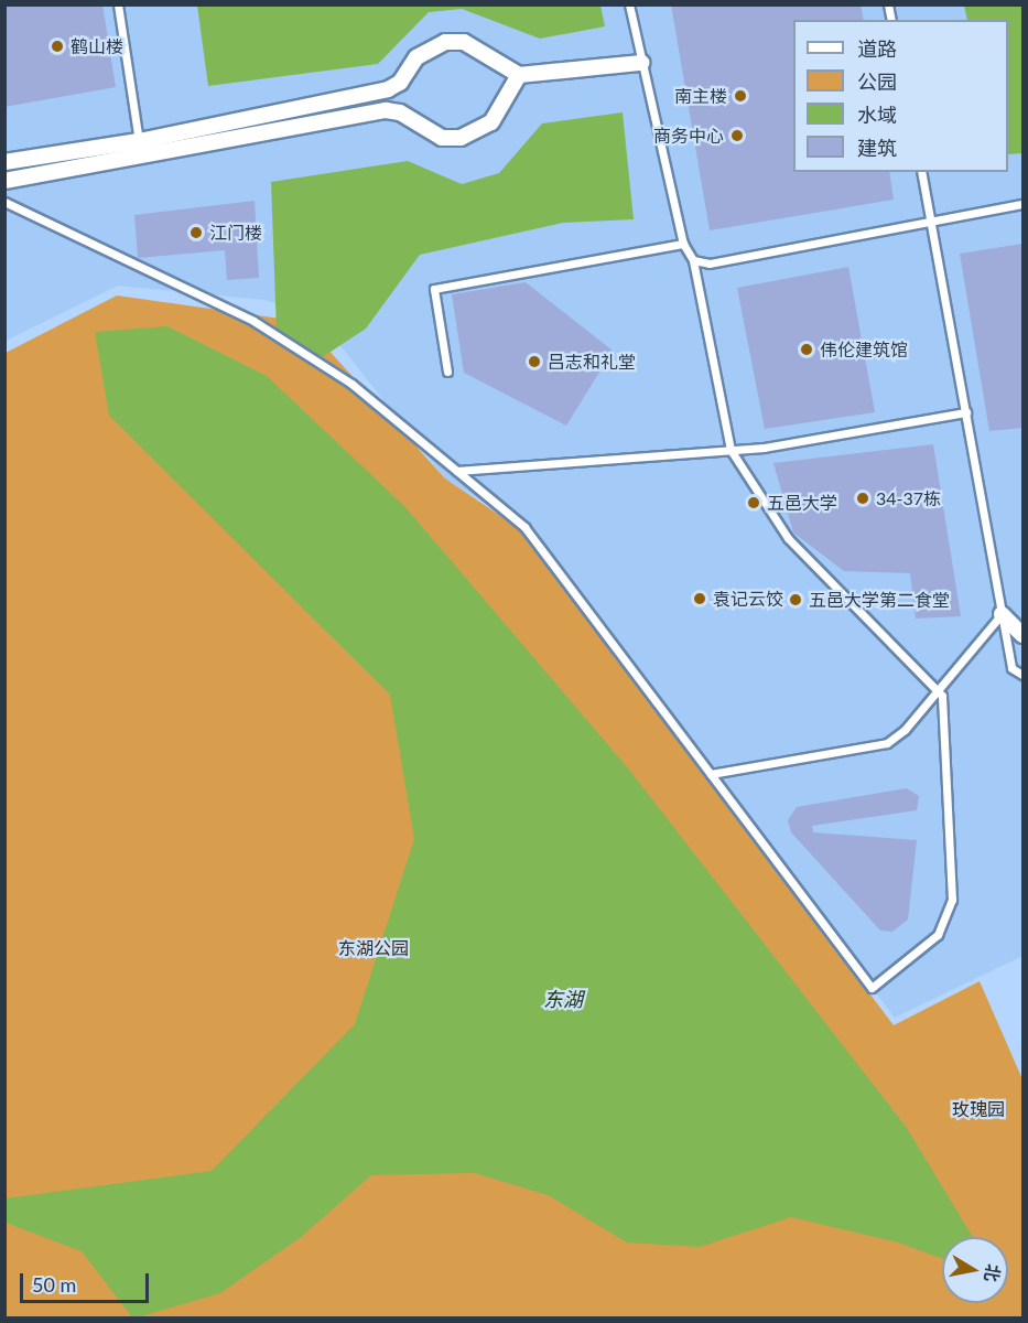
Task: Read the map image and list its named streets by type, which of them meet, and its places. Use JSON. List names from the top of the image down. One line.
{"water":["东湖"],"parks":["东湖公园","玫瑰园"],"places":["鹤山楼","南主楼","商务中心","江门楼","伟伦建筑馆","吕志和礼堂","34-37栋","五邑大学","袁记云饺","五邑大学第二食堂"],"legend":["道路","公园","水域","建筑"],"scale_bar":"50 m","north":"right"}
